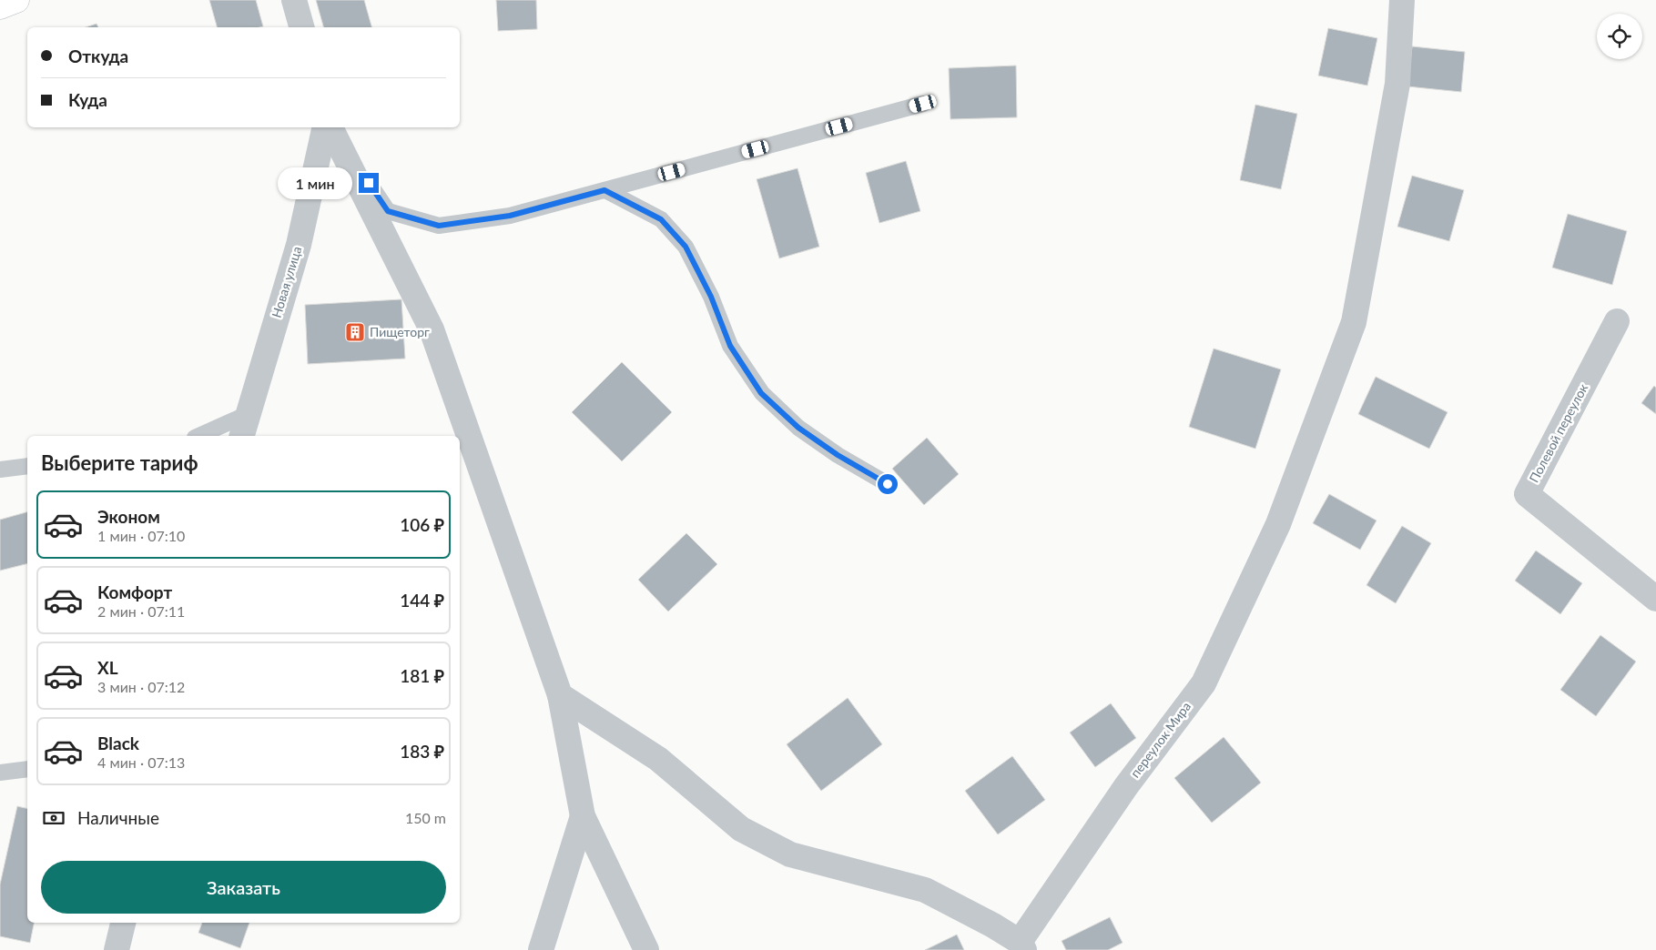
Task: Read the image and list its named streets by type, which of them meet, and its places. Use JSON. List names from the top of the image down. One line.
{"streets":{"street":["Новая улица","Полевой переулок","переулок Мира"]},"places":{"building":["Пищеторг"]},"page":{"banner":["Откуда","Куда"],"bubble":"1 мин","heading":"Выберите тариф","list":[{"name":"Эконом","note":"1 мин · 07:10","value":"106 ₽"},{"name":"Комфорт","note":"2 мин · 07:11","value":"144 ₽"},{"name":"XL","note":"3 мин · 07:12","value":"181 ₽"},{"name":"Black","note":"4 мин · 07:13","value":"183 ₽"}],"pay":["Наличные","150 m"],"buttons":"Заказать"}}
